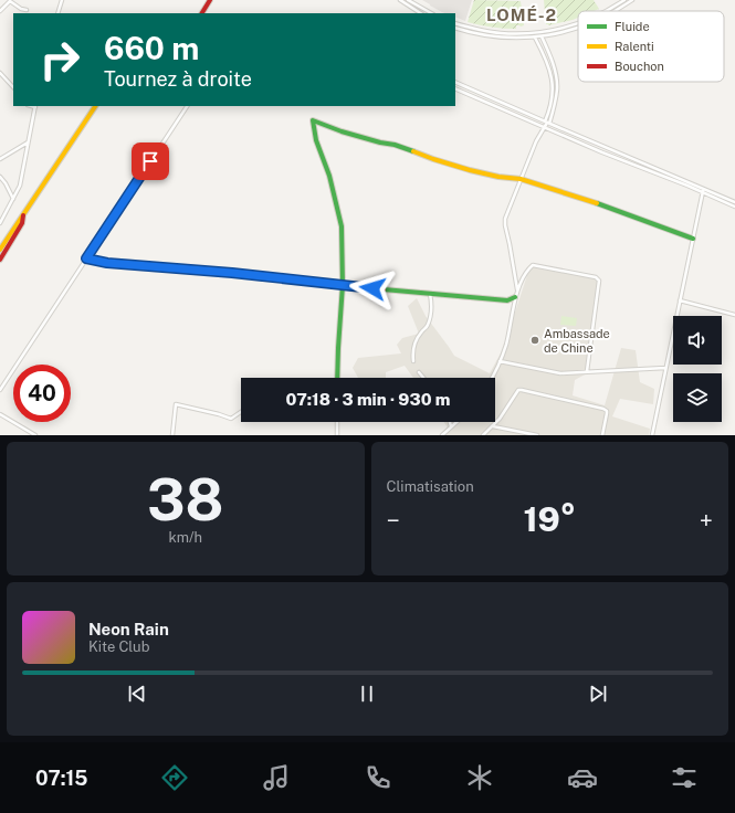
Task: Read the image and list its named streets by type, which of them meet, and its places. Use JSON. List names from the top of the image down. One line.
{"districts":["LOMÉ-2"],"places":["Ambassade de Chine"],"legend":["Fluide","Ralenti","Bouchon"],"page":{"turn":["660 m","Tournez à droite"],"limit":"40","trip":"07:18 · 3 min · 930 m","tile":[["38","km/h"],"Climatisation"],"heat":["−","19°","+"],"song":["Neon Rain","Kite Club"],"tabs":"07:15"}}
